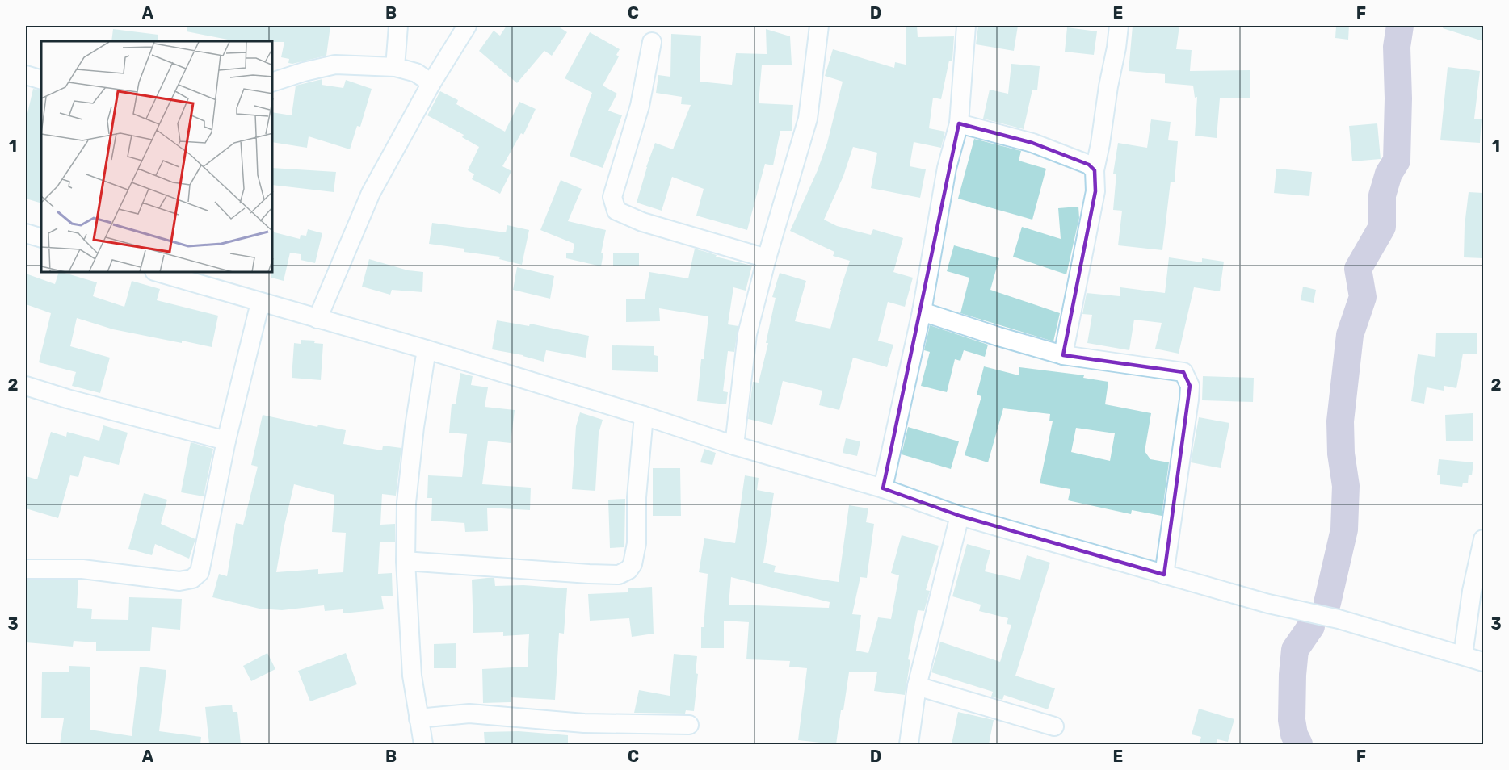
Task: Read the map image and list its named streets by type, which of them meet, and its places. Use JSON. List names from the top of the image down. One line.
{"grid":{"columns":["A","B","C","D","E","F"],"rows":["1","2","3"]}}
